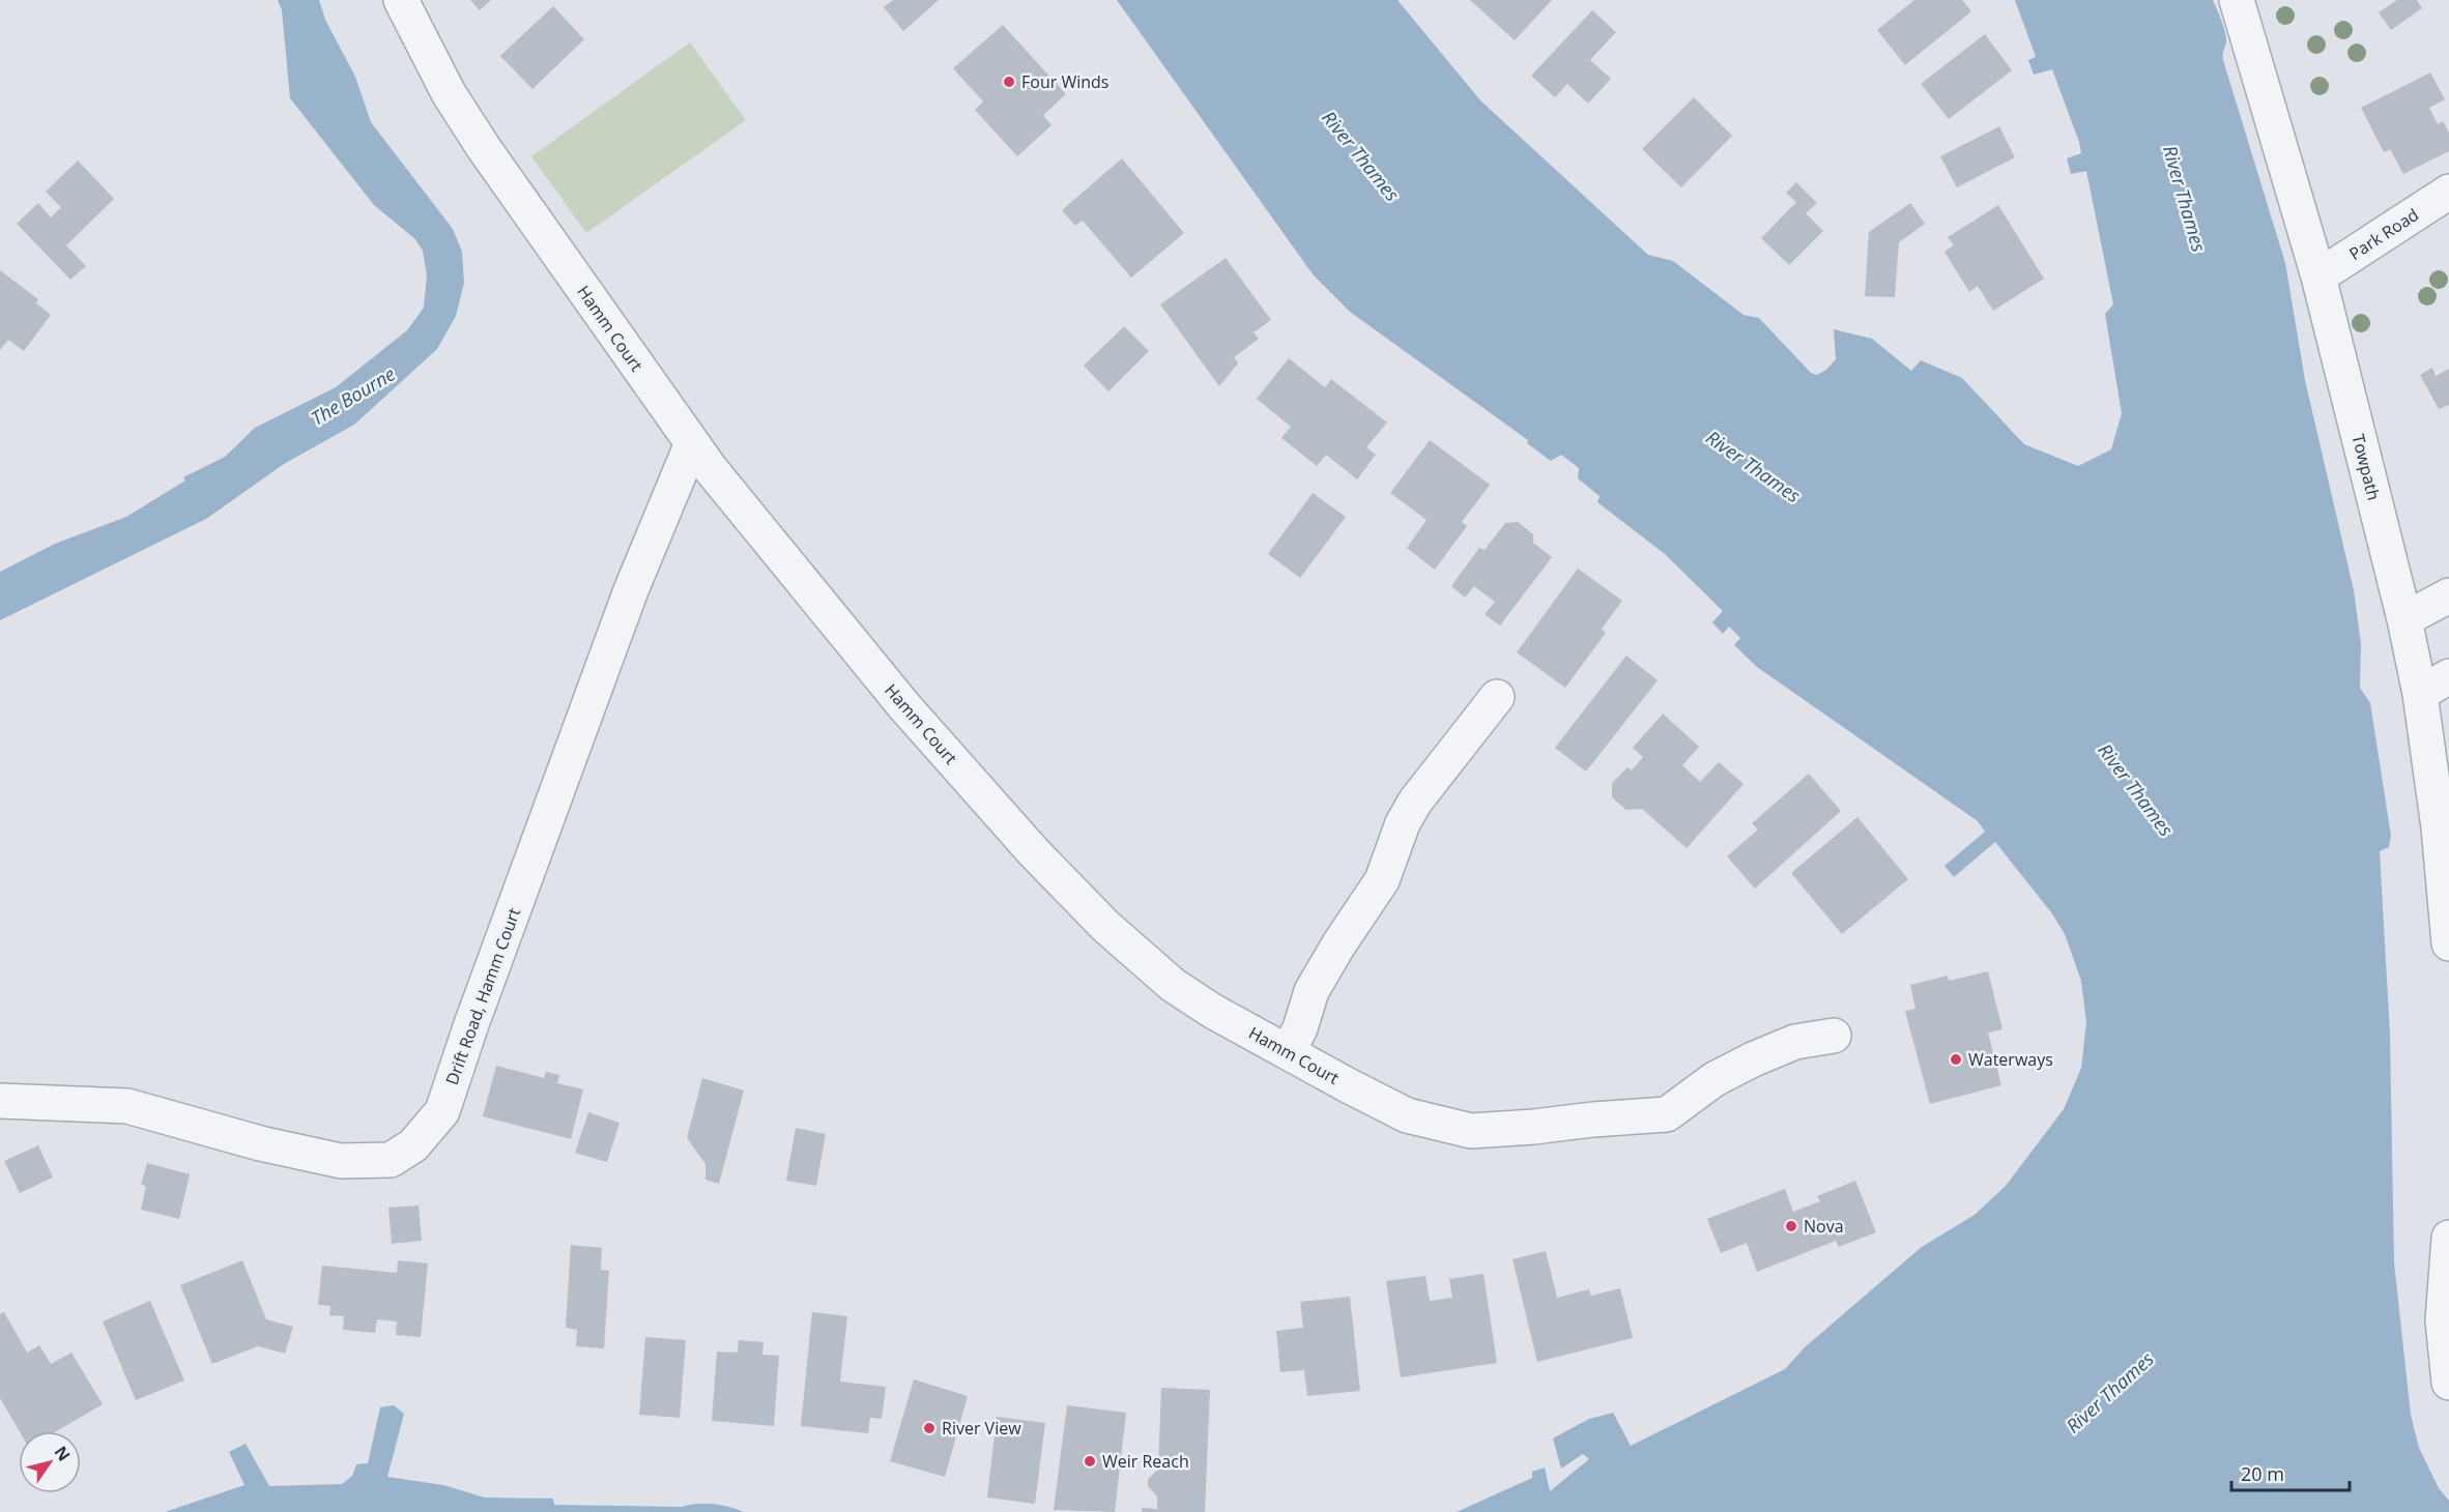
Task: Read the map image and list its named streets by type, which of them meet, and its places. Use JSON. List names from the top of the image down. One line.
{"streets":{"street":["Park Road","Hamm Court","Towpath","Drift Road, Hamm Court"]},"crossings":[["Park Road","Towpath"],["Hamm Court","Drift Road, Hamm Court"]],"water":["River Thames","The Bourne"],"places":["Four Winds","Waterways","Nova","River View","Weir Reach"],"scale_bar":"20 m","north":"top right"}
